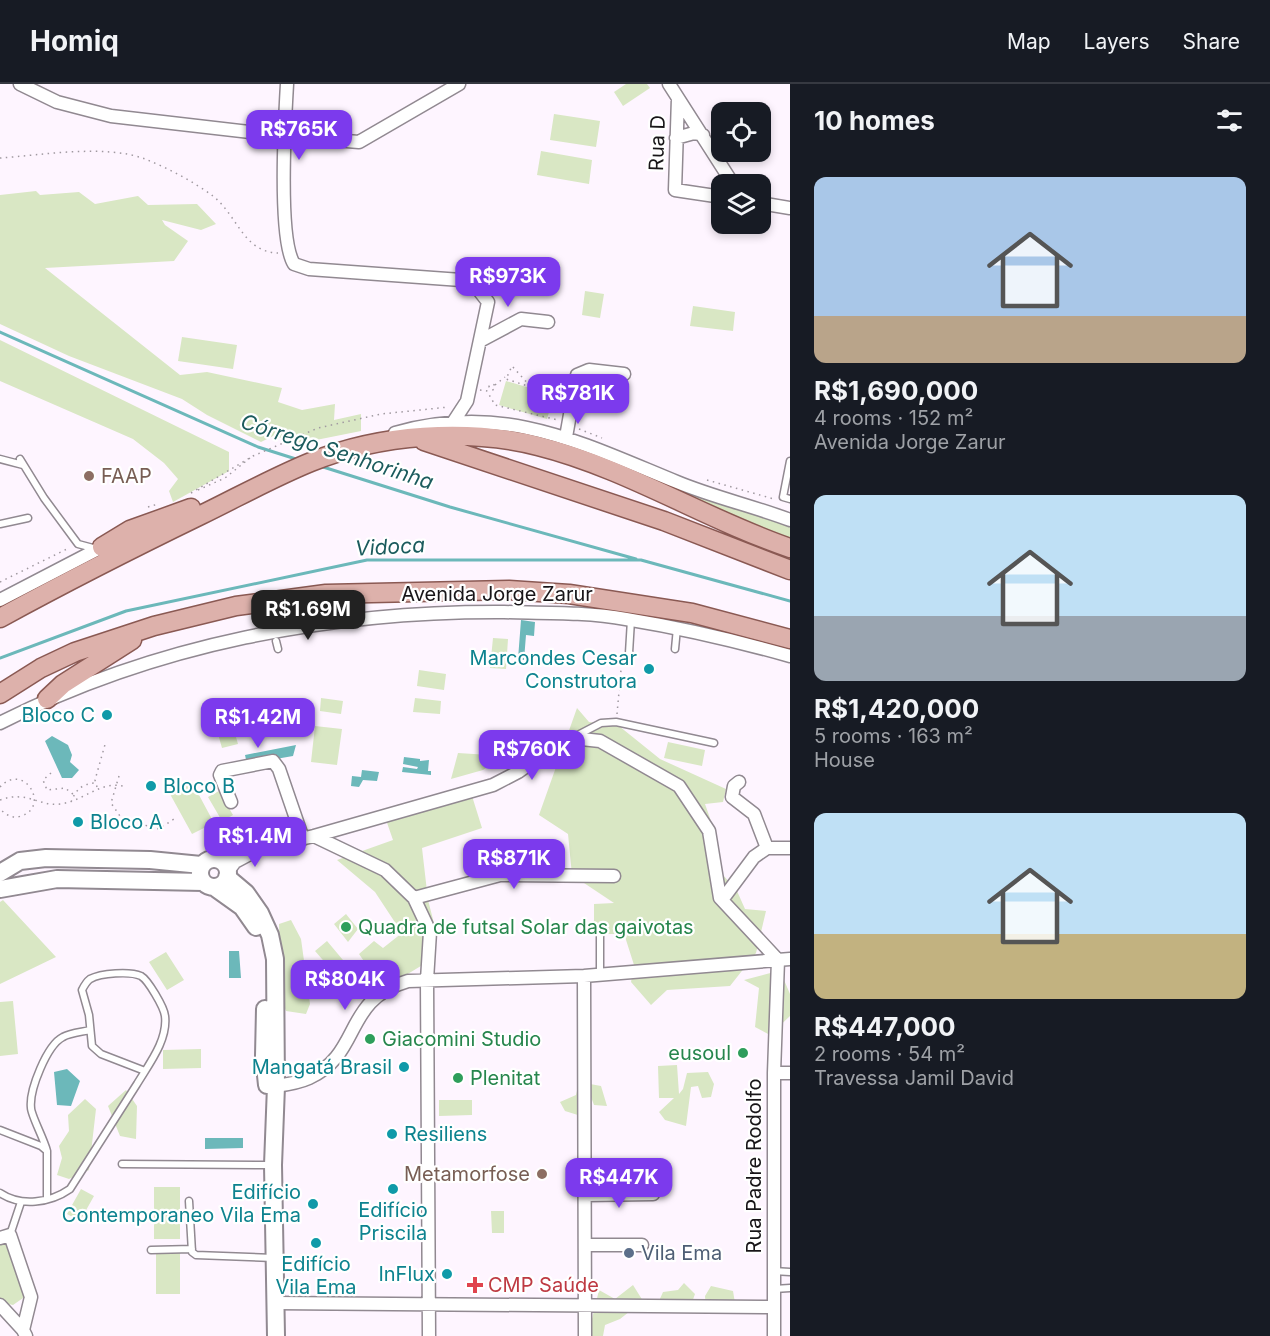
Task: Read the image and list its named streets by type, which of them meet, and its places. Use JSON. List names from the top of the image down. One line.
{"streets":{"main road":["Avenida Jorge Zarur"],"street":["Rua D","Rua Padre Rodolfo"]},"water":["Córrego Senhorinha","Vidoca"],"places":{"other":["FAAP","Marcondes Cesar Construtora","Bloco C","Bloco B","Bloco A","Quadra de futsal Solar das gaivotas","Giacomini Studio","eusoul","Mangatá Brasil","Plenitat","Resiliens","Metamorfose","Edifício Priscila","Edifício Contemporaneo Vila Ema","Edifício Vila Ema","Vila Ema","InFlux"],"health":["CMP Saúde"]},"page":{"header":"Homiq","nav":["Map","Layers","Share"],"heading":"10 homes","price":["R$765K","R$973K","R$781K","R$1.69M","R$1.42M","R$760K","R$1.4M","R$871K","R$804K","R$447K"],"list":[{"name":"R$1,690,000","note":"4 rooms · 152 m² · Avenida Jorge Zarur"},{"name":"R$1,420,000","note":"5 rooms · 163 m² · House"},{"name":"R$447,000","note":"2 rooms · 54 m² · Travessa Jamil David"}]}}
